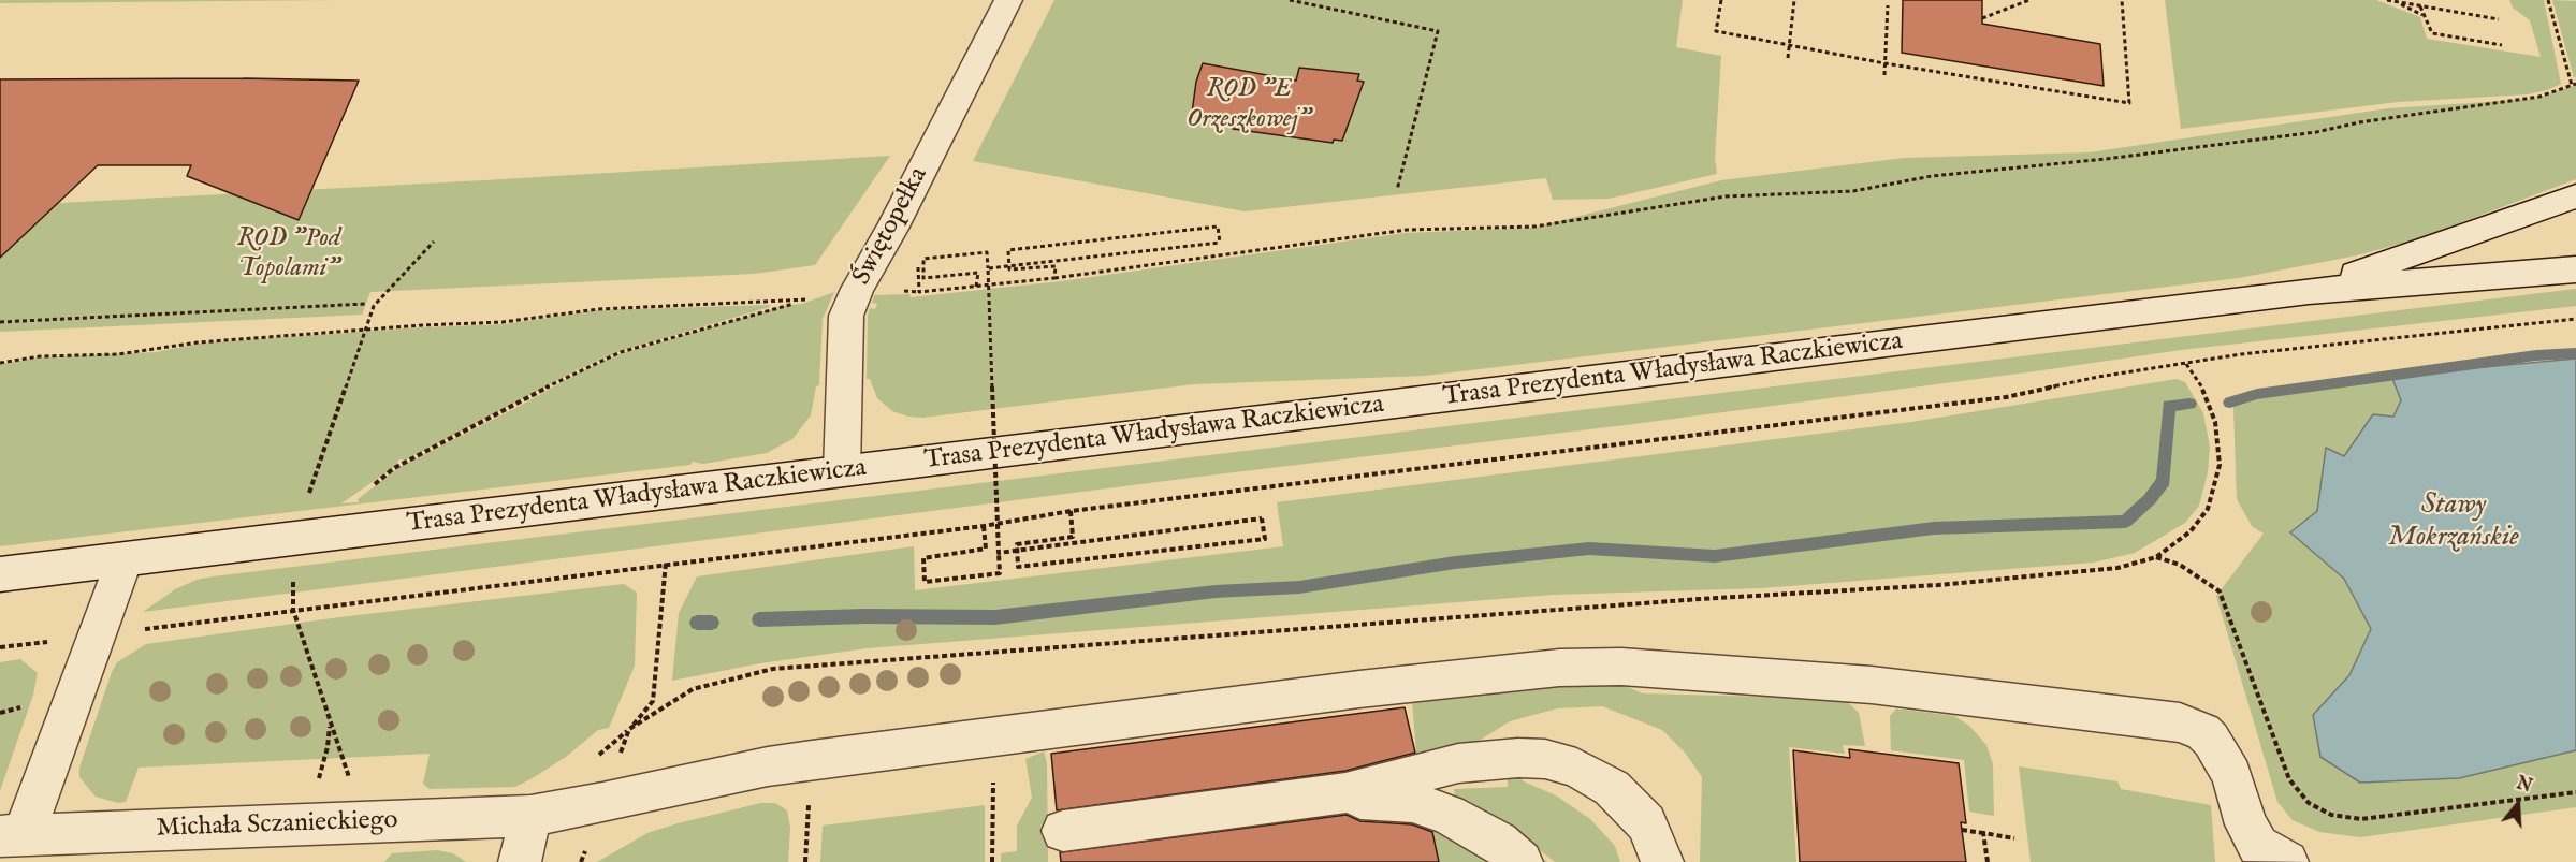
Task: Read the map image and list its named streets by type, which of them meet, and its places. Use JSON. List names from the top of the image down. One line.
{"streets":{"street":["Świętopełka","Trasa Prezydenta Władysława Raczkiewicza","Michała Sczanieckiego"]},"crossings":[["Świętopełka","Trasa Prezydenta Władysława Raczkiewicza"],["Trasa Prezydenta Władysława Raczkiewicza","Michała Sczanieckiego"]],"water":["Stawy Mokrzańskie"],"parks":["ROD \"E Orzeszkowej\"","ROD \"Pod Topolami\""],"north":"top"}
